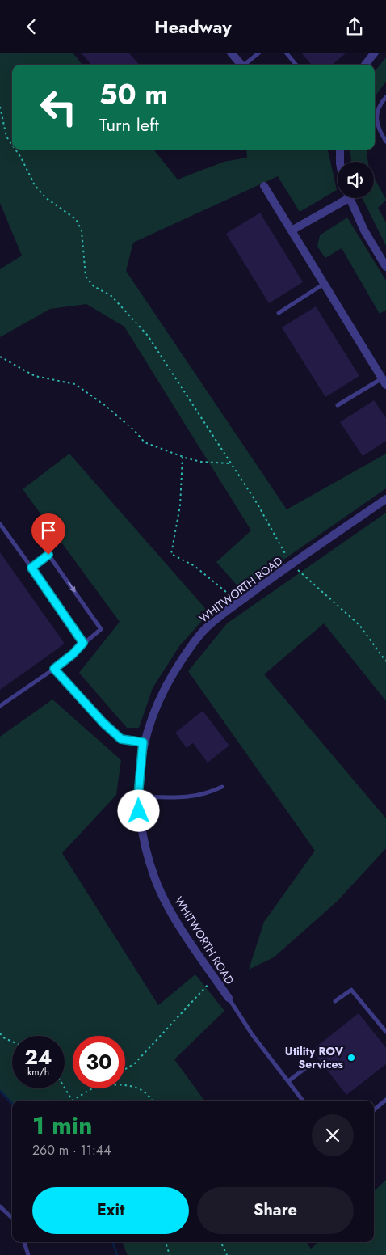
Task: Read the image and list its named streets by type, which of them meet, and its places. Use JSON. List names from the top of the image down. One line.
{"streets":{"street":["WHITWORTH ROAD"]},"places":["Utility ROV Services"],"page":{"header":"Headway","turn":["50 m","Turn left"],"speed":"24 km/h","limit":"30","heading":["1 min","260 m · 11:44"],"buttons":["Exit","Share"]}}
